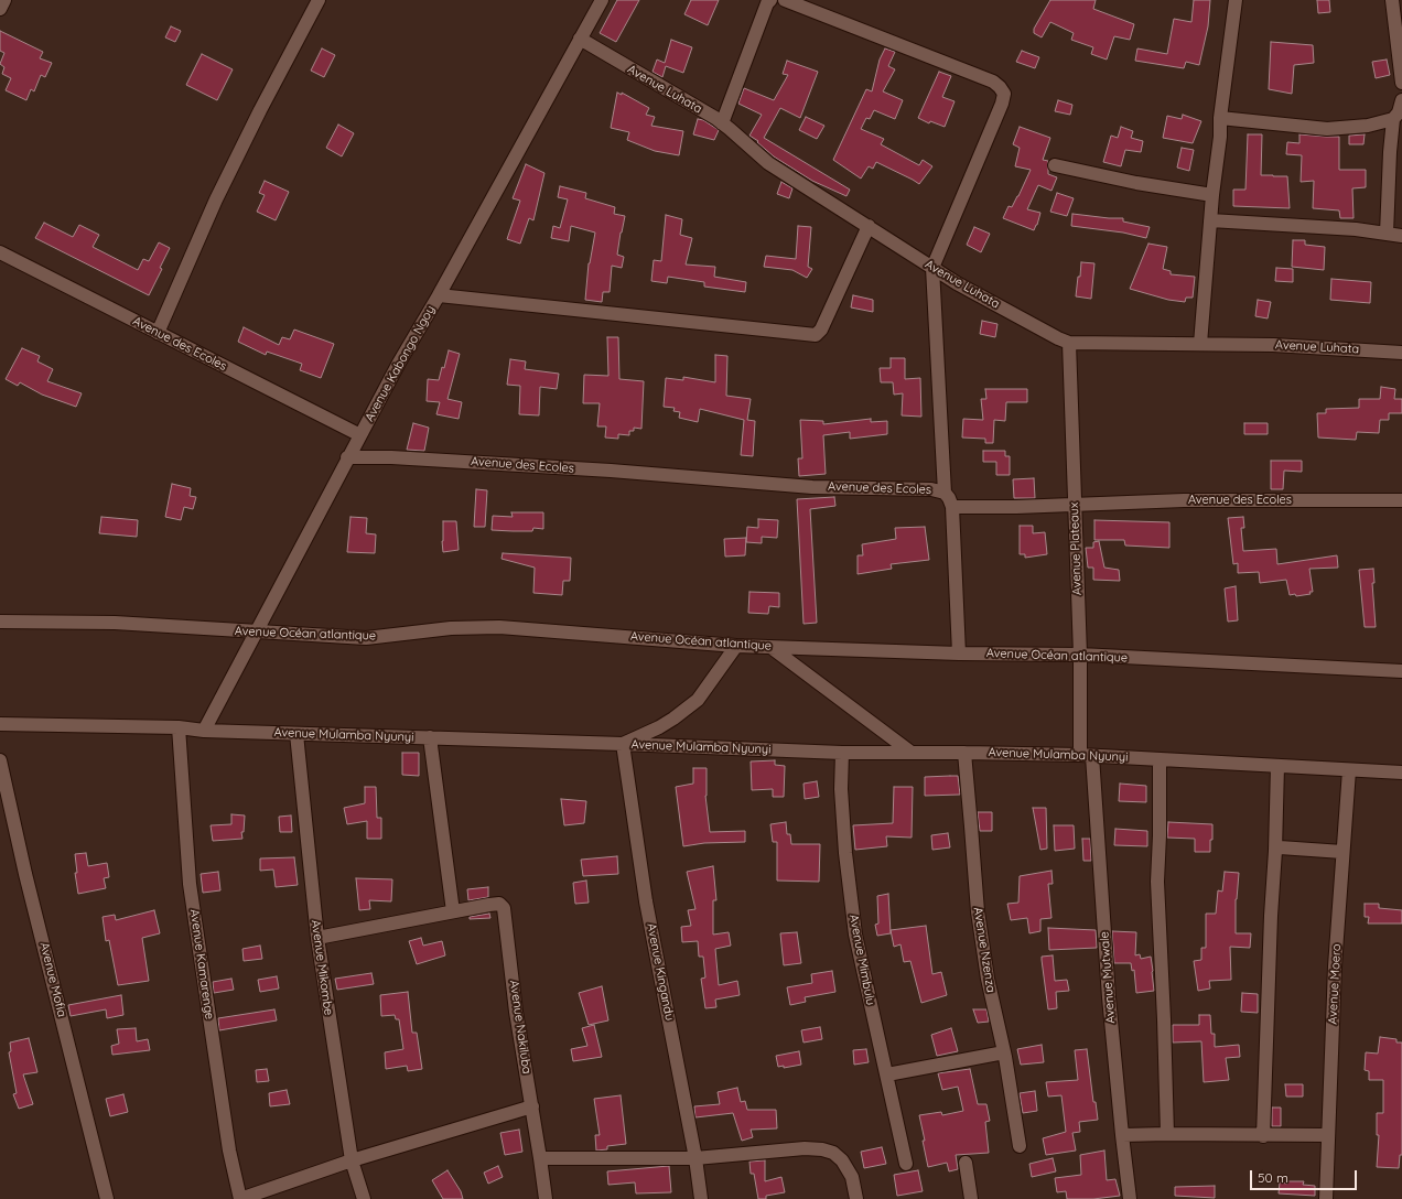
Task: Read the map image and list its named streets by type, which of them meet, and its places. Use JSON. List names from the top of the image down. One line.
{"streets":{"street":["Avenue Luhata","Avenue des Ecoles","Avenue Kabongo Ngoy","Avenue Plateaux","Avenue Océan atlantique","Avenue Mulamba Nyunyi","Avenue Nzenza","Avenue Mimbulu","Avenue Kamarenge","Avenue Mikombe","Avenue Kingandu","Avenue Mutwale","Avenue Mofia","Avenue Moero","Avenue Nakiluba"]},"crossings":[["Avenue Luhata","Avenue Kabongo Ngoy"],["Avenue Luhata","Avenue Plateaux"],["Avenue des Ecoles","Avenue Kabongo Ngoy"],["Avenue des Ecoles","Avenue Plateaux"],["Avenue Kabongo Ngoy","Avenue Océan atlantique"],["Avenue Kabongo Ngoy","Avenue Mulamba Nyunyi"],["Avenue Plateaux","Avenue Océan atlantique"],["Avenue Plateaux","Avenue Mulamba Nyunyi"],["Avenue Plateaux","Avenue Mutwale"],["Avenue Mulamba Nyunyi","Avenue Nzenza"],["Avenue Mulamba Nyunyi","Avenue Mimbulu"],["Avenue Mulamba Nyunyi","Avenue Kamarenge"],["Avenue Mulamba Nyunyi","Avenue Mikombe"],["Avenue Mulamba Nyunyi","Avenue Kingandu"],["Avenue Mulamba Nyunyi","Avenue Mutwale"],["Avenue Mulamba Nyunyi","Avenue Moero"]],"scale_bar":"50 m"}
